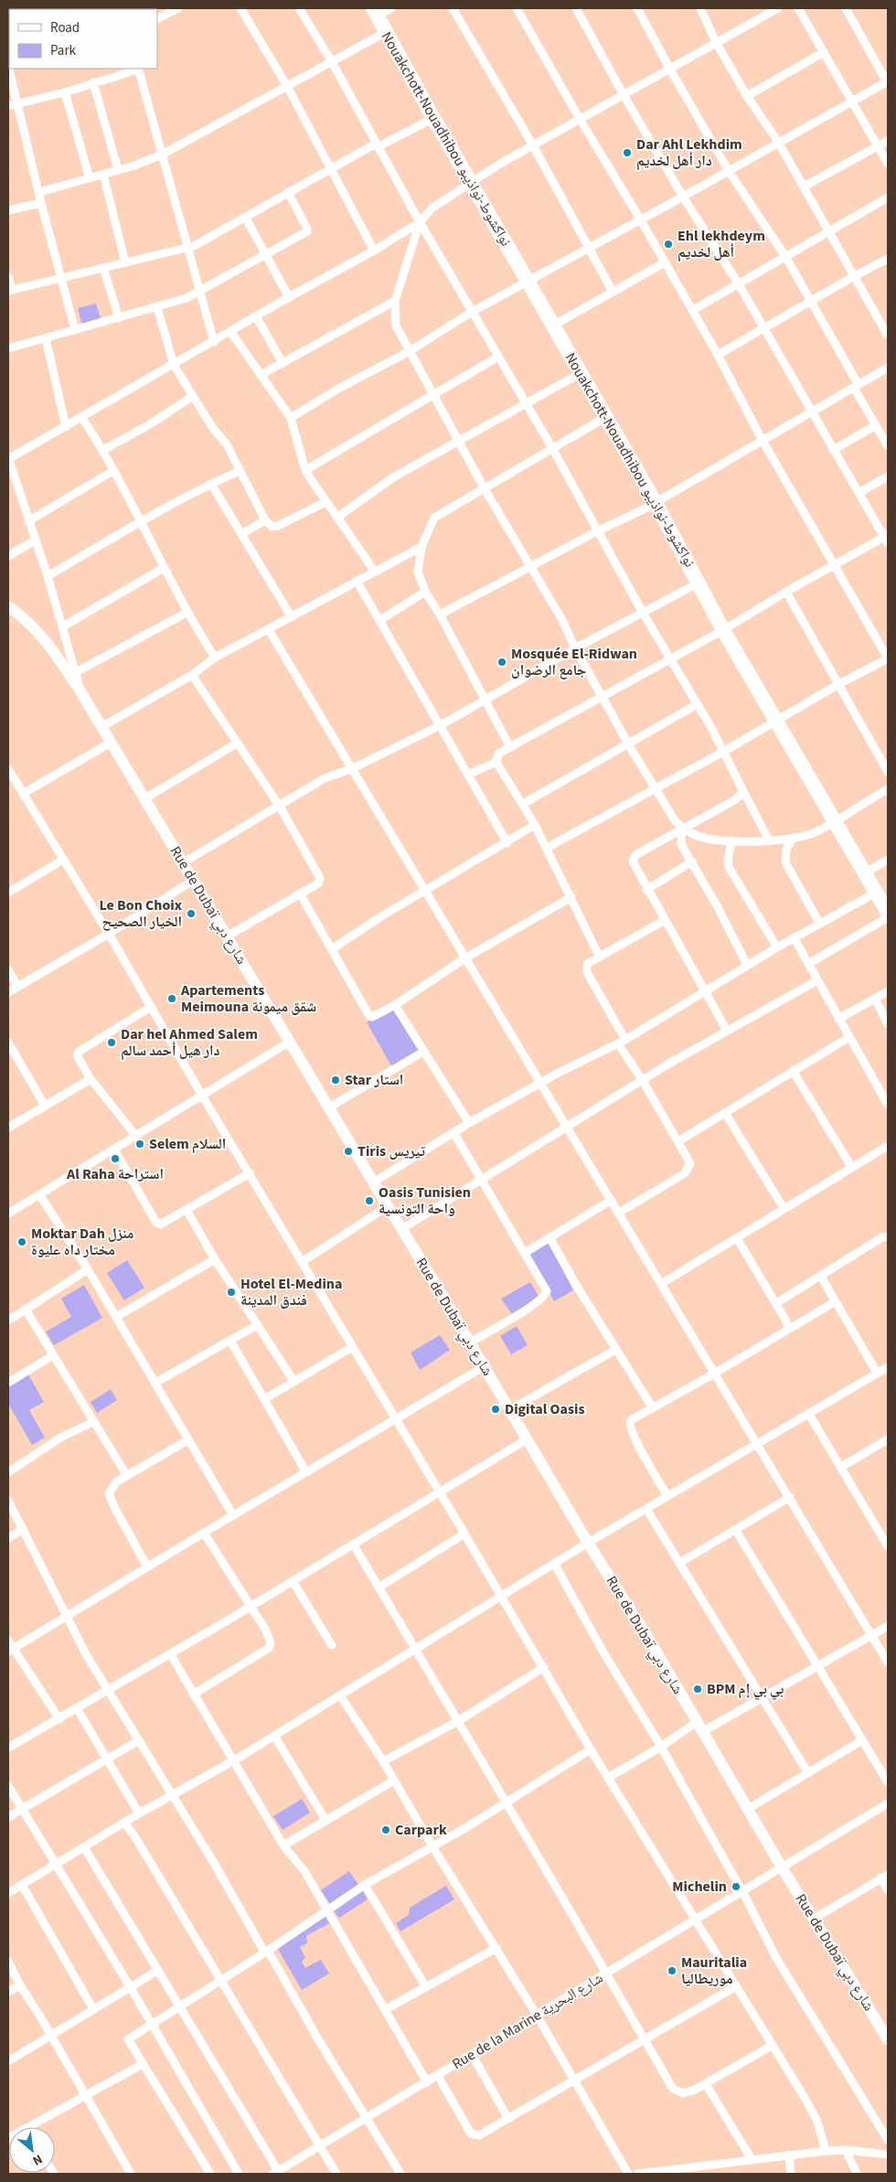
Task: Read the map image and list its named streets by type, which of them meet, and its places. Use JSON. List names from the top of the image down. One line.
{"streets":{"highway":["Nouakchott-Nouadhibou نواكشوط-نواذيبو"],"street":["Rue de Dubaï شارع دبي","Rue de la Marine شارع البحرية"]},"crossings":[["Rue de Dubaï شارع دبي","Rue de la Marine شارع البحرية"]],"places":["Dar Ahl Lekhdim دار أهل لخديم","Ehl lekhdeym أهل لخديم","Mosquée El-Ridwan جامع الرضوان","Le Bon Choix الخيار الصحيح","Apartements Meimouna شقق ميمونة","Dar hel Ahmed Salem دار هيل أحمد سالم","Star استار","Selem السلام","Tiris تيريس","Al Raha استراحة","Oasis Tunisien واحة التونسية","Moktar Dah منزل مختار داه عليوة","Hotel El-Medina فندق المدينة","Digital Oasis","BPM بي بي إم","Carpark","Michelin","Mauritalia موريطاليا"],"legend":["Road","Park"],"north":"bottom right"}
